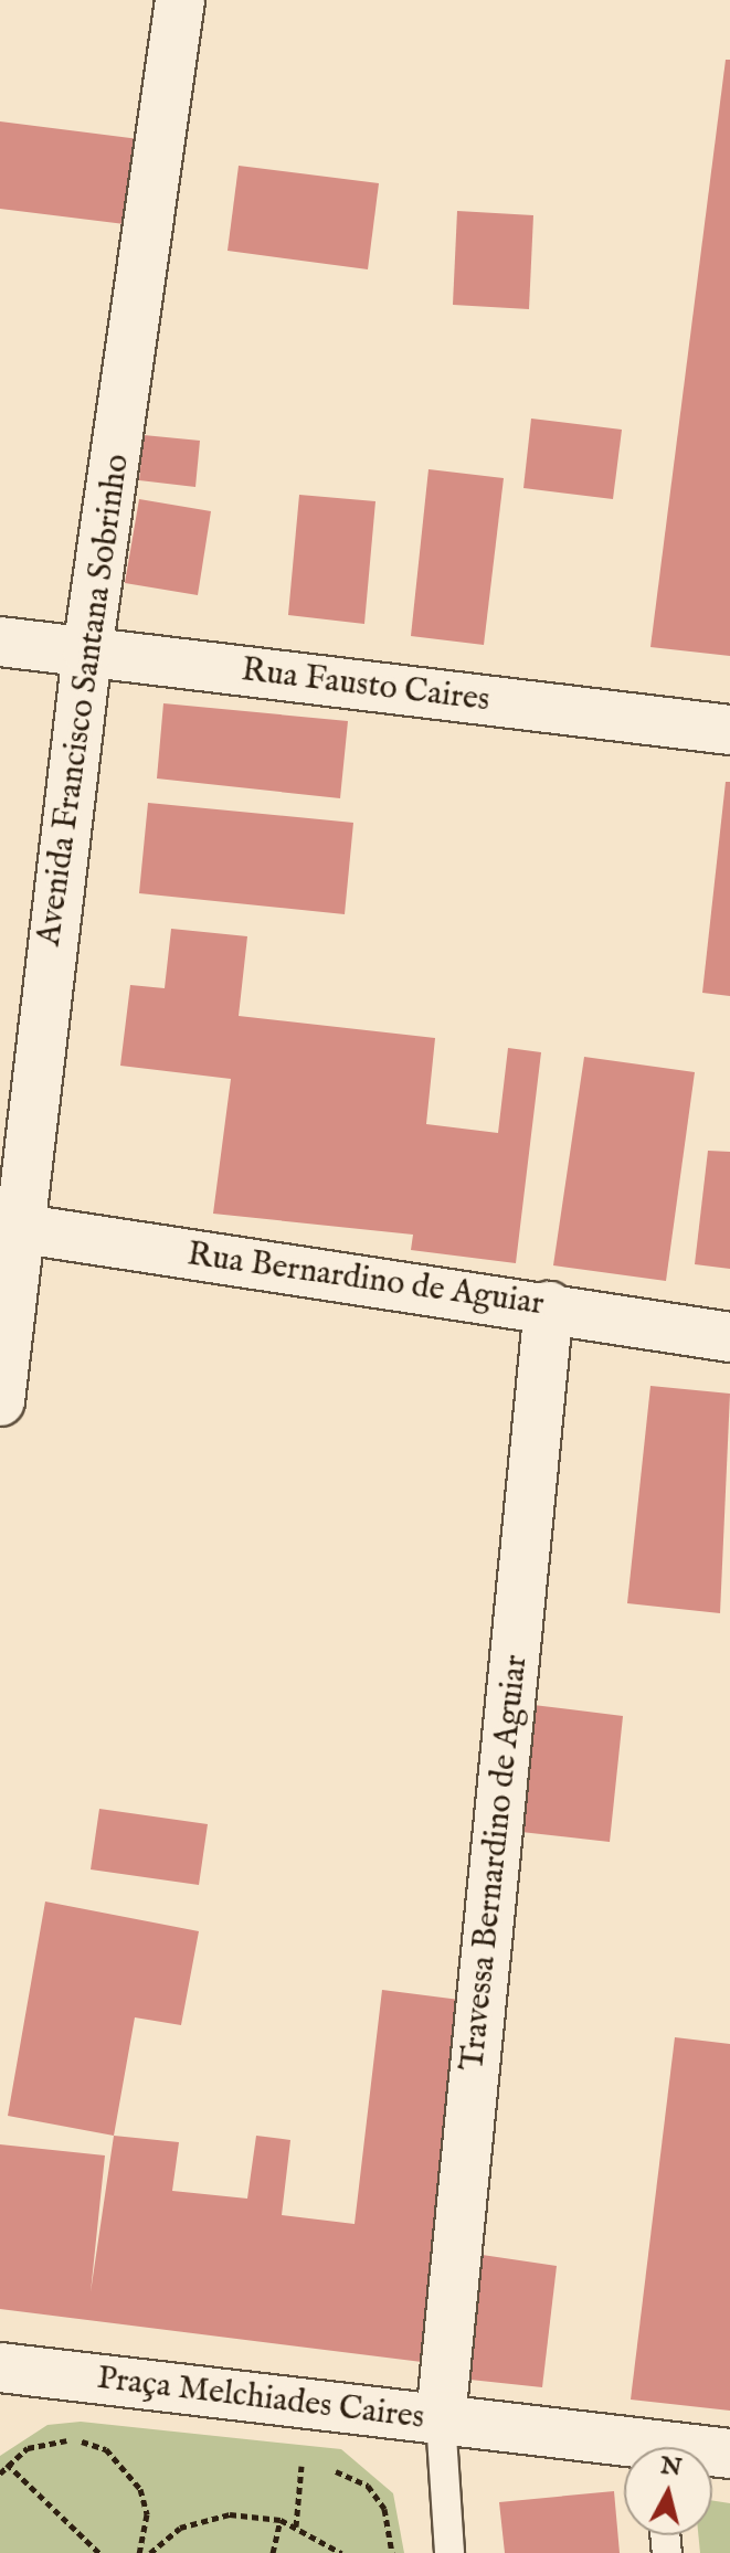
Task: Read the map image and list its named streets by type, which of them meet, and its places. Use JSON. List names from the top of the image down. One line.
{"streets":{"street":["Rua Fausto Caires","Avenida Francisco Santana Sobrinho","Rua Bernardino de Aguiar","Travessa Bernardino de Aguiar","Praça Melchiades Caires"]},"crossings":[["Rua Fausto Caires","Avenida Francisco Santana Sobrinho"],["Avenida Francisco Santana Sobrinho","Rua Bernardino de Aguiar"],["Rua Bernardino de Aguiar","Travessa Bernardino de Aguiar"],["Travessa Bernardino de Aguiar","Praça Melchiades Caires"]],"north":"top"}
